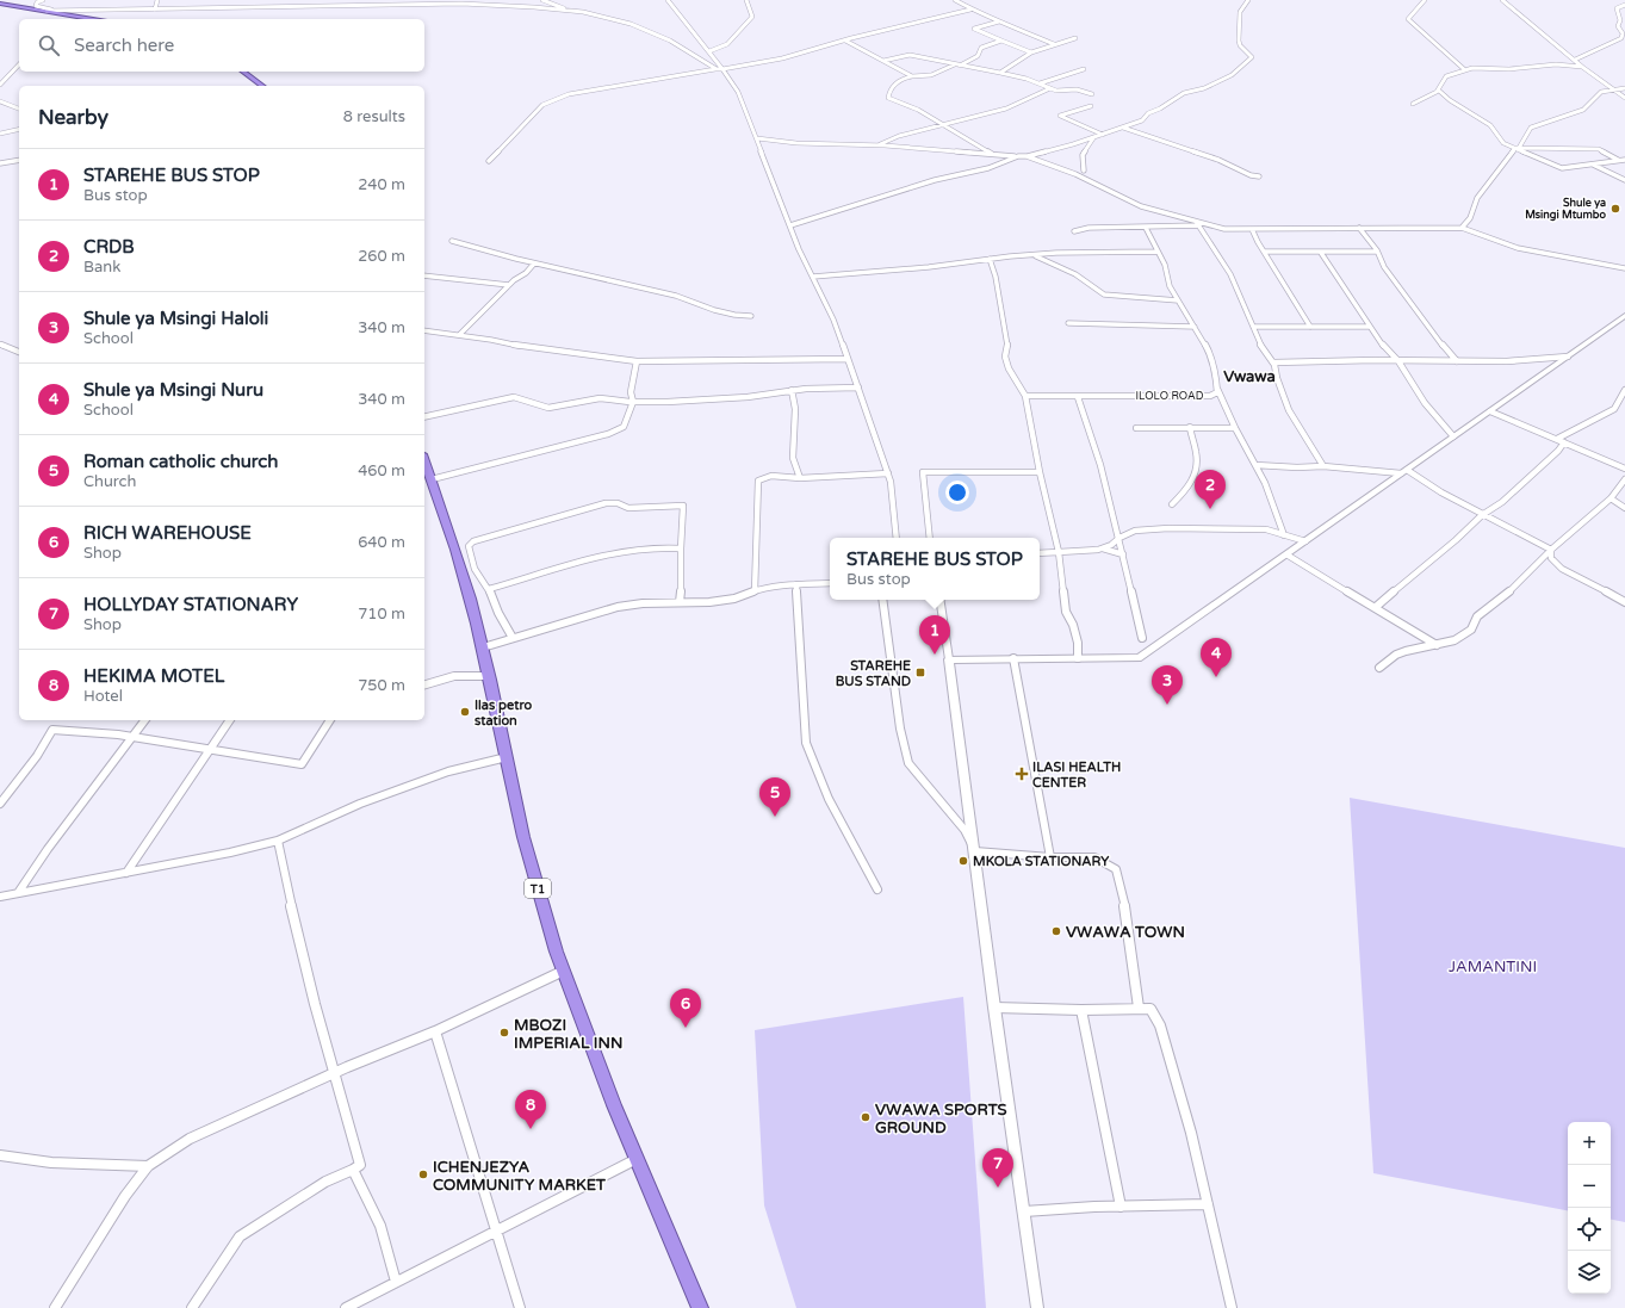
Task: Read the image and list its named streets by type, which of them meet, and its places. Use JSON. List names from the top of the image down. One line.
{"streets":{"highway":["T1"],"street":["ILOLO ROAD"]},"districts":["Vwawa"],"parks":["JAMANTINI"],"places":{"other":["Shule ya Msingi Mtumbo","Ilas petro station","MKOLA STATIONARY","VWAWA TOWN","MBOZI IMPERIAL INN","VWAWA SPORTS GROUND","ICHENJEZYA COMMUNITY MARKET"],"transit":["STAREHE BUS STAND"],"health":["ILASI HEALTH CENTER"]},"page":{"search":"Search here","heading":["Nearby","8 results"],"list":[{"mark":"1","name":"STAREHE BUS STOP","note":"Bus stop","value":"240 m"},{"mark":"2","name":"CRDB","note":"Bank","value":"260 m"},{"mark":"3","name":"Shule ya Msingi Haloli","note":"School","value":"340 m"},{"mark":"4","name":"Shule ya Msingi Nuru","note":"School","value":"340 m"},{"mark":"5","name":"Roman catholic church","note":"Church","value":"460 m"},{"mark":"6","name":"RICH WAREHOUSE","note":"Shop","value":"640 m"},{"mark":"7","name":"HOLLYDAY STATIONARY","note":"Shop","value":"710 m"},{"mark":"8","name":"HEKIMA MOTEL","note":"Hotel","value":"750 m"}],"pins":["2","1","4","3","5","6","8","7"],"popup":["STAREHE BUS STOP","Bus stop"],"map_buttons":["+","−"]}}
